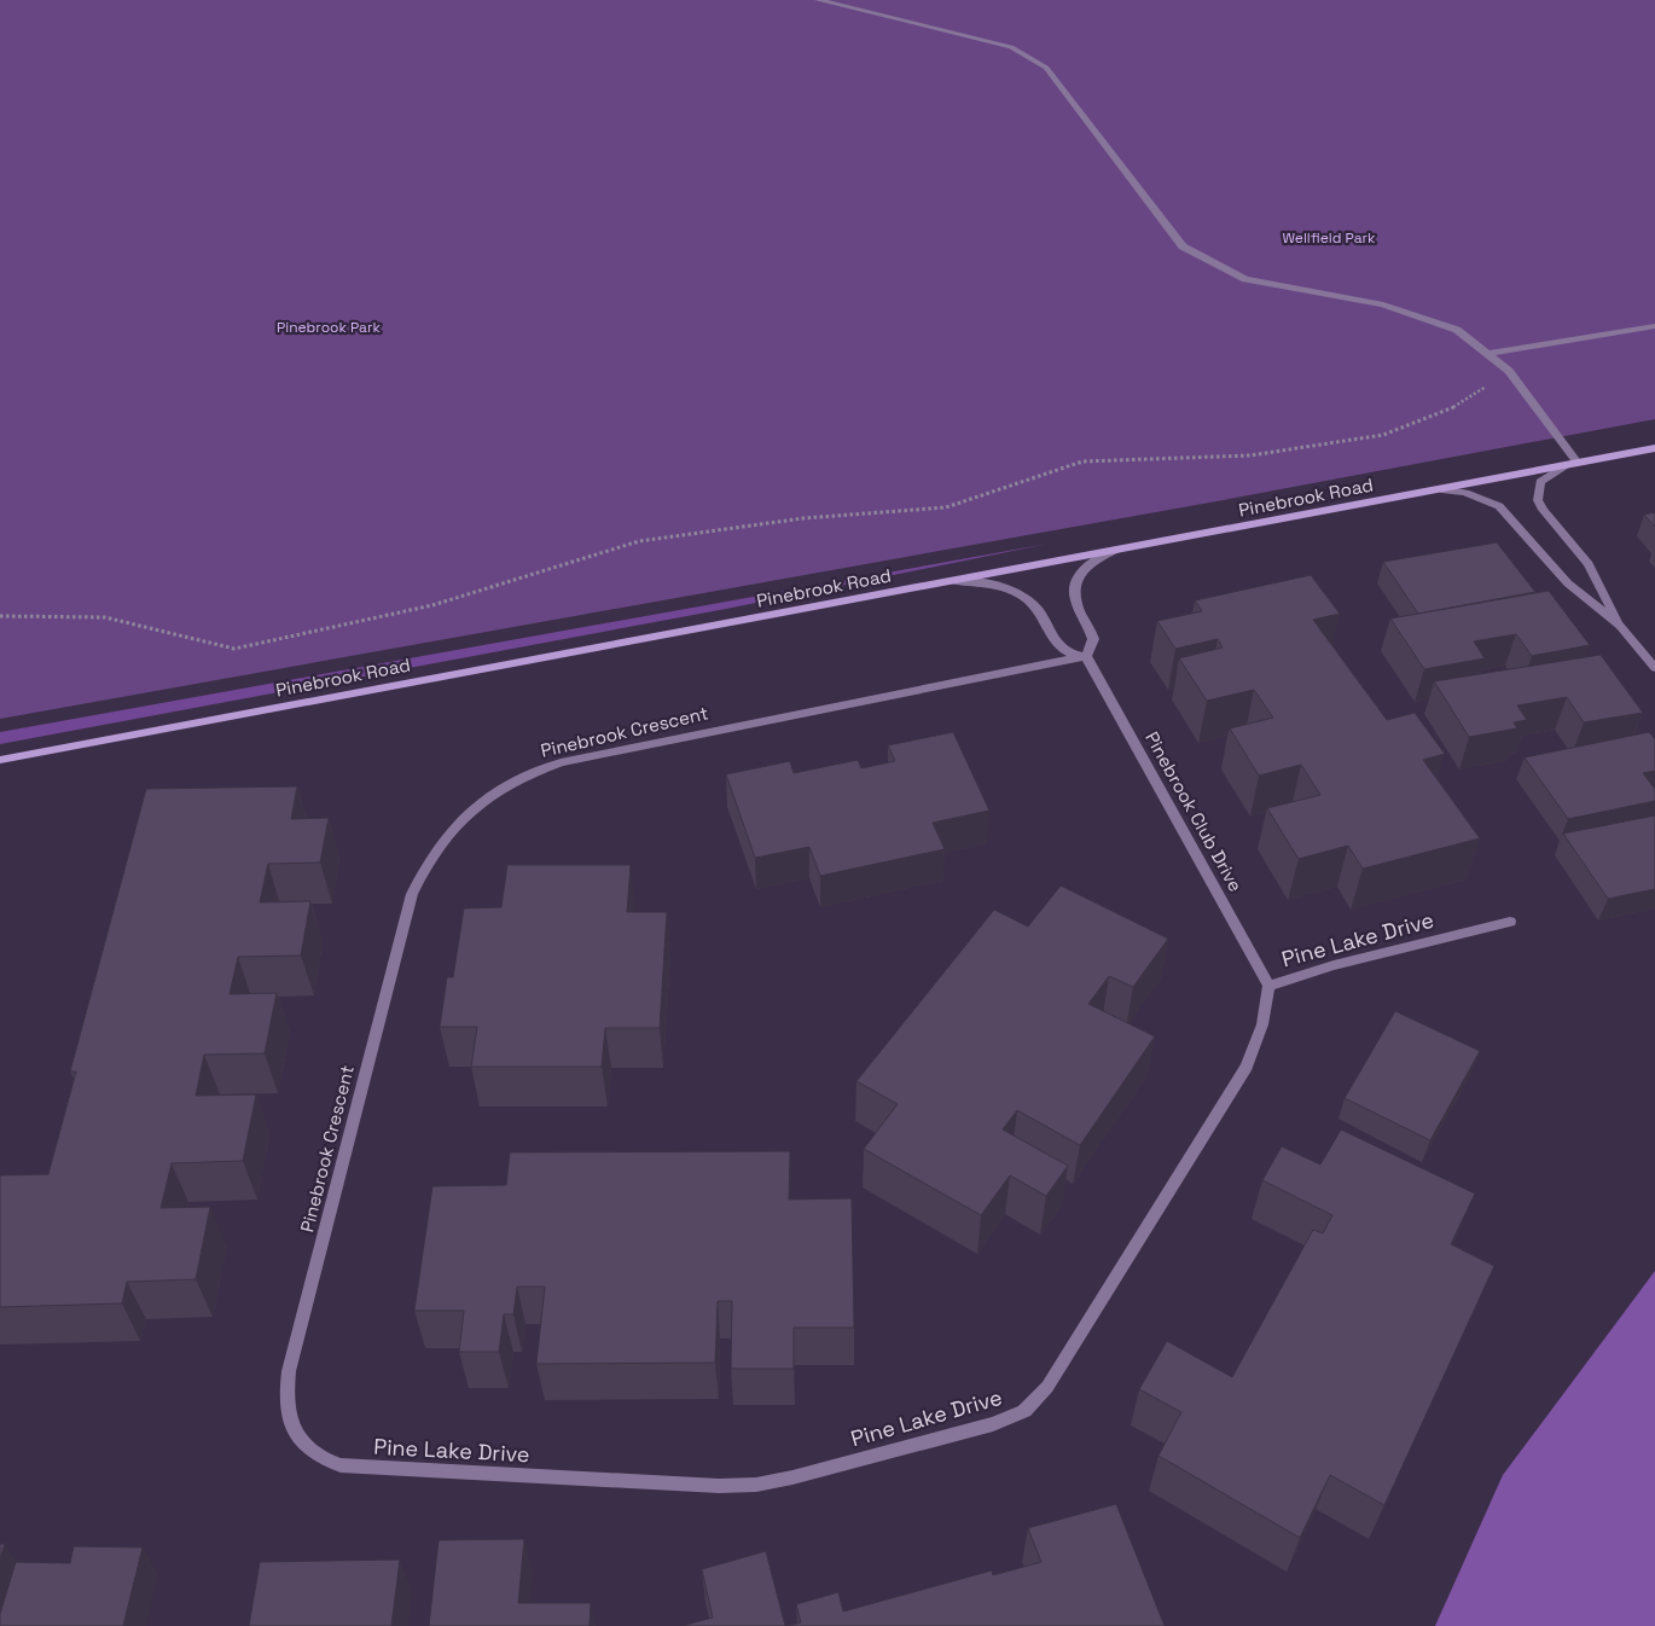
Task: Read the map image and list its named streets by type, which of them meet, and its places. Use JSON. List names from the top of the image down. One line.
{"streets":{"street":["Pinebrook Road","Pinebrook Crescent","Pinebrook Club Drive","Pine Lake Drive"]},"crossings":[["Pinebrook Crescent","Pinebrook Club Drive"],["Pinebrook Crescent","Pine Lake Drive"],["Pinebrook Club Drive","Pine Lake Drive"]],"parks":["Wellfield Park","Pinebrook Park"]}
